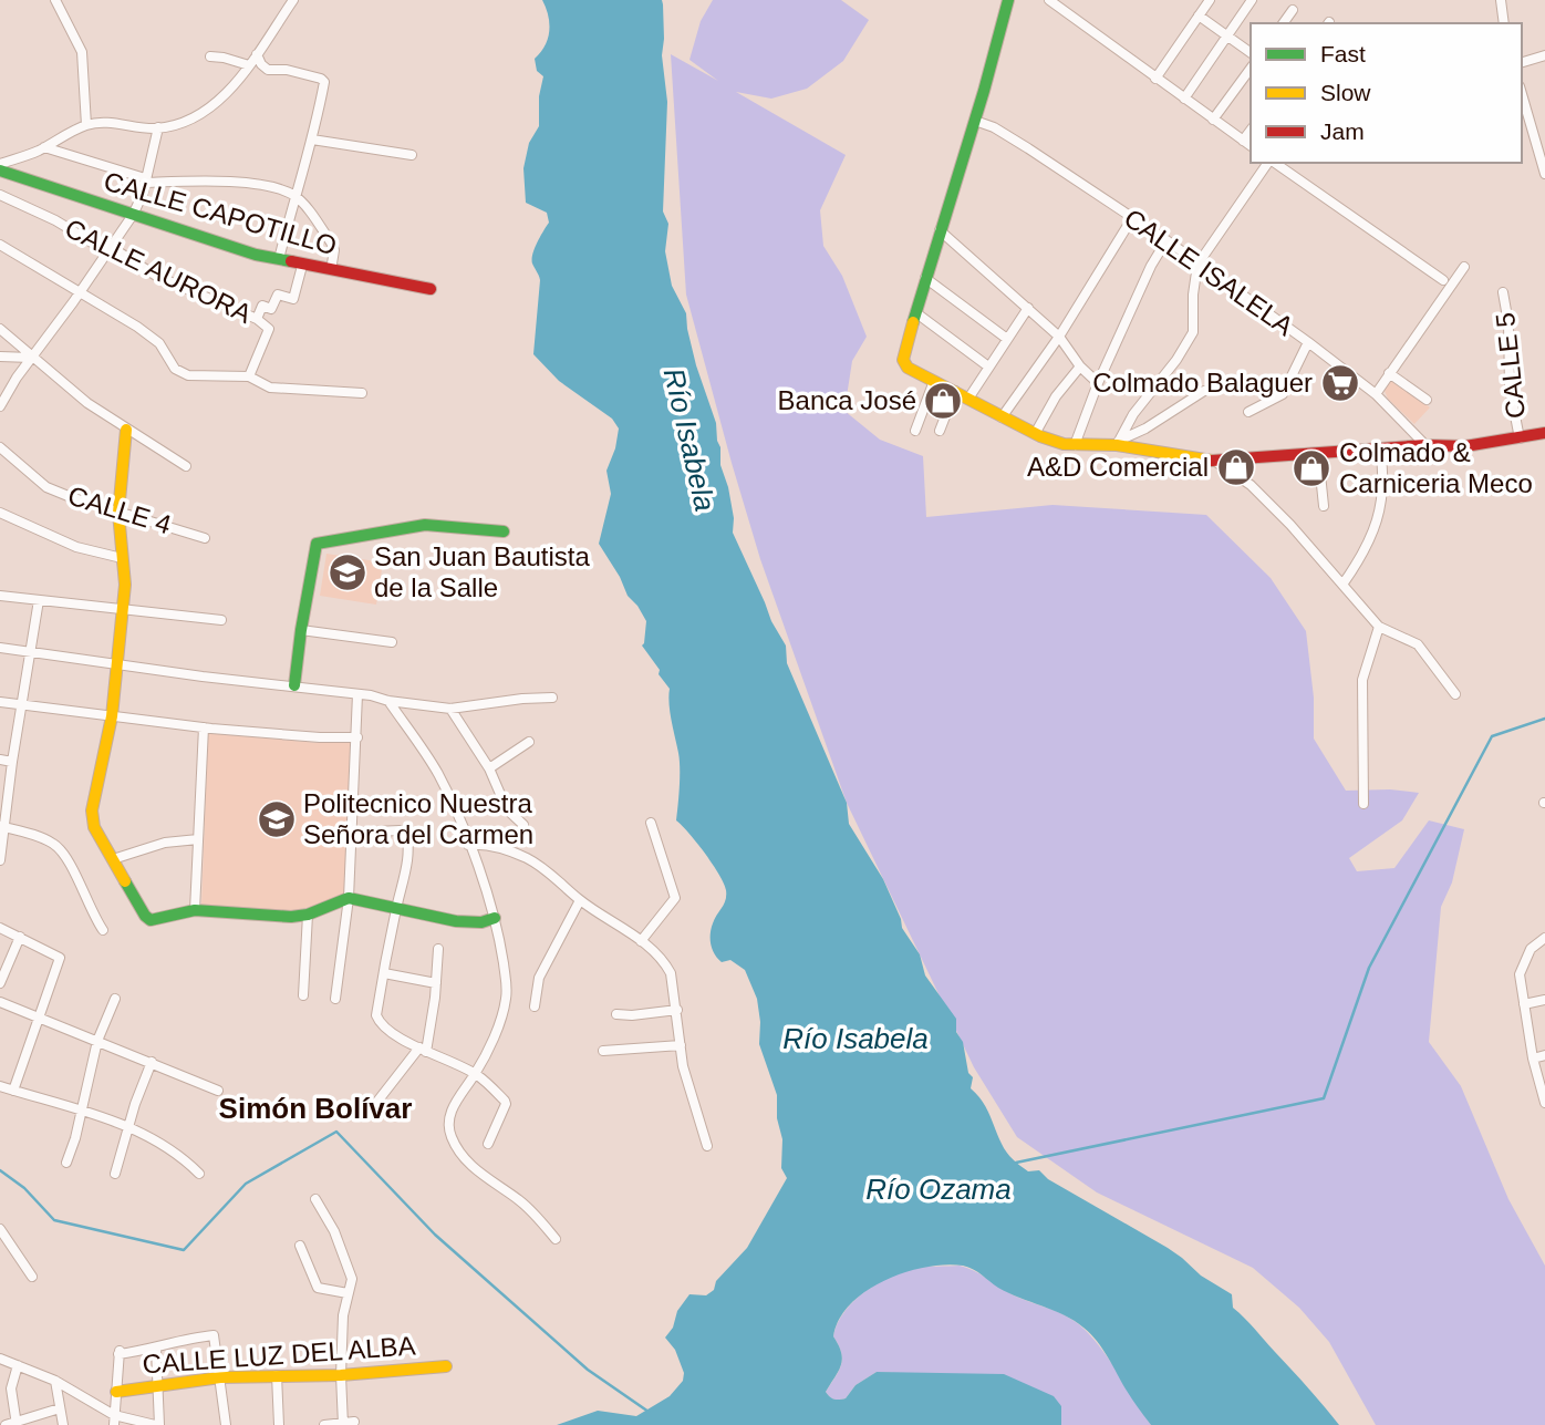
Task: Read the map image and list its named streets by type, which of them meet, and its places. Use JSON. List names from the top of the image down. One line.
{"streets":{"street":["CALLE CAPOTILLO","CALLE AURORA","CALLE ISALELA","CALLE 5","CALLE 4","CALLE LUZ DEL ALBA"]},"districts":["Simón Bolívar"],"water":["Río Isabela","Río Ozama"],"places":{"supermarket":["Colmado Balaguer"],"shop":["Banca José","A&D Comercial","Colmado & Carniceria Meco"],"school or university":["San Juan Bautista de la Salle","Politecnico Nuestra Señora del Carmen"]},"legend":["Fast","Slow","Jam"]}
